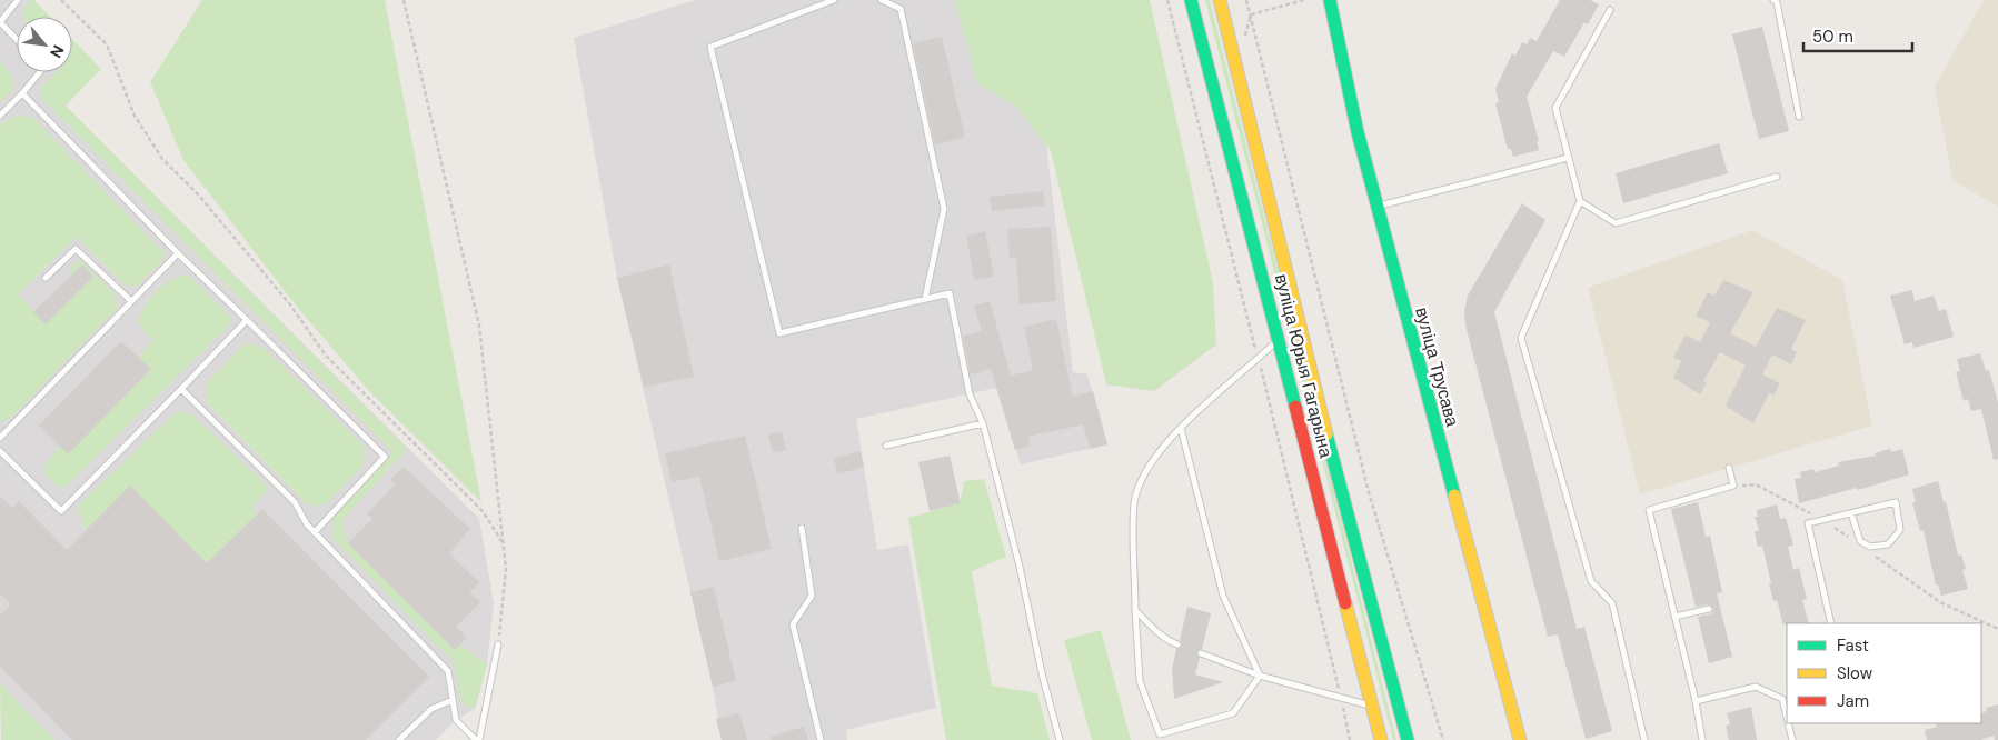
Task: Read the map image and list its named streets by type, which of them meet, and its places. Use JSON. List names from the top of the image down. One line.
{"streets":{"main road":["вуліца Юрыя Гагарына","вуліца Трусава"]},"legend":["Fast","Slow","Jam"],"scale_bar":"50 m","north":"bottom right"}
